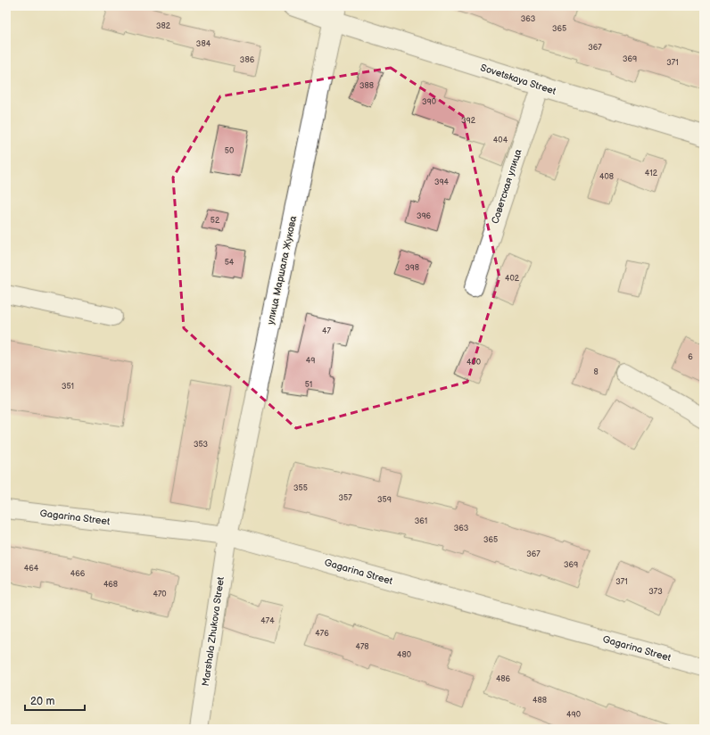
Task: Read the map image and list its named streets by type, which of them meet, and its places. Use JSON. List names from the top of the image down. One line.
{"streets":{"street":["Sovetskaya Street","Советская улица","улица Маршала Жукова","Gagarina Street","Marshala Zhukova Street"]},"crossings":[["Sovetskaya Street","Советская улица"],["Sovetskaya Street","улица Маршала Жукова"],["улица Маршала Жукова","Gagarina Street"],["улица Маршала Жукова","Marshala Zhukova Street"],["Gagarina Street","Marshala Zhukova Street"]],"house_numbers":["363","382","365","384","367","369","386","371","388","390","392","404","50","412","408","394","396","52","54","398","402","47","6","49","400","8","51","351","353","355","357","359","361","363","365","367","369","464","466","371","468","373","470","474","476","478","480","486","488","490"],"scale_bar":"20 m"}
